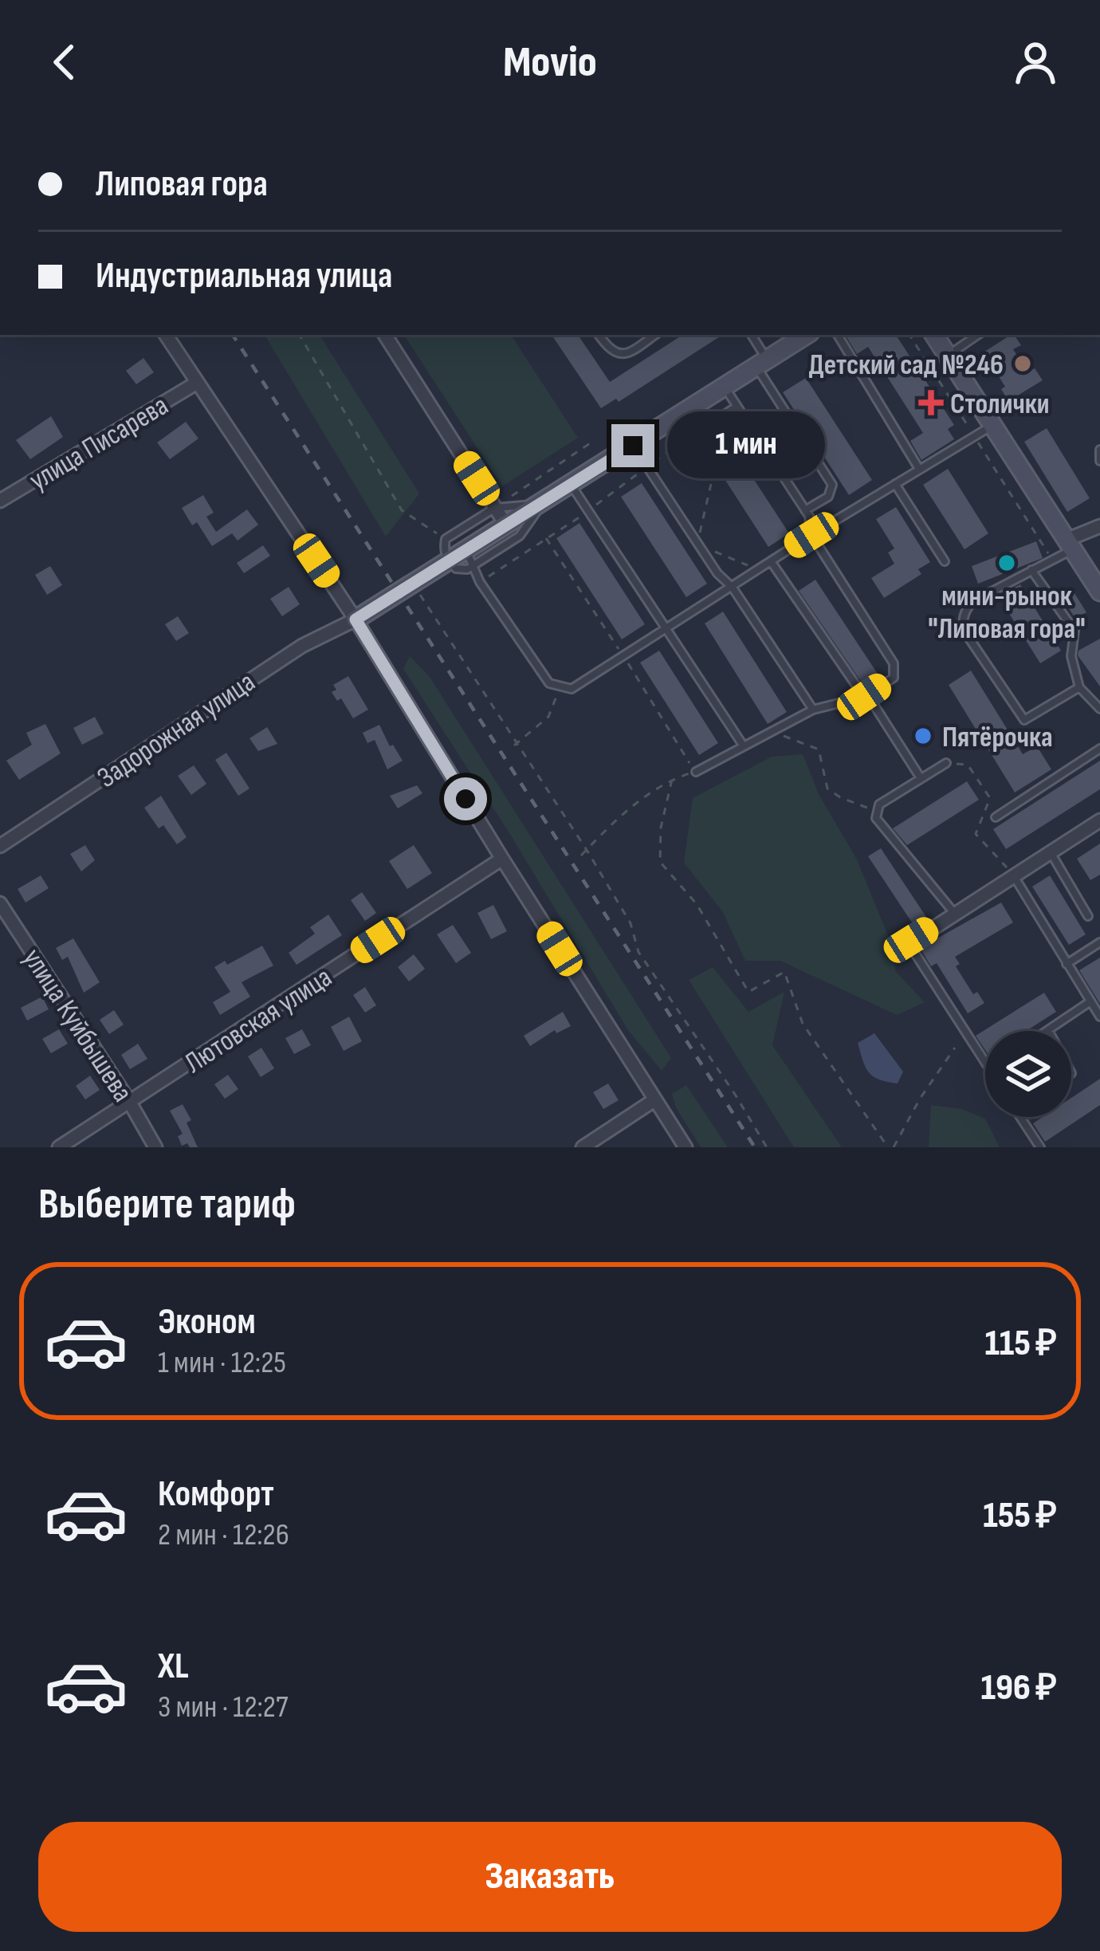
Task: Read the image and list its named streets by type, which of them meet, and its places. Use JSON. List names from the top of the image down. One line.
{"streets":{"street":["улица Писарева","Задорожная улица","Лютовская улица","улица Куйбышева"]},"crossings":[["Лютовская улица","улица Куйбышева"]],"places":{"other":["Детский сад №246","мини-рынок \"Липовая гора\"","Пятёрочка"],"health":["Столички"]},"page":{"header":"Movio","banner":["Липовая гора","Индустриальная улица"],"bubble":"1 мин","heading":"Выберите тариф","list":[{"name":"Эконом","note":"1 мин · 12:25","value":"115 ₽"},{"name":"Комфорт","note":"2 мин · 12:26","value":"155 ₽"},{"name":"XL","note":"3 мин · 12:27","value":"196 ₽"}],"buttons":"Заказать"}}
